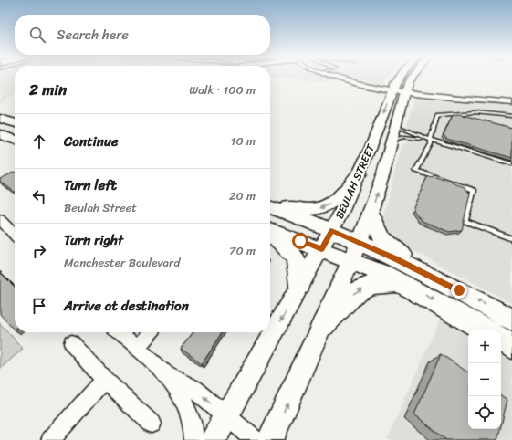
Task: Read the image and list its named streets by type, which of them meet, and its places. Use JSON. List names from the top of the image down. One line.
{"streets":{"main road":["BEULAH STREET"]},"page":{"search":"Search here","heading":["2 min","Walk · 100 m"],"list":[["Continue","10 m"],["Turn left","Beulah Street","20 m"],["Turn right","Manchester Boulevard","70 m"],"Arrive at destination"],"map_buttons":["+","−"]}}
